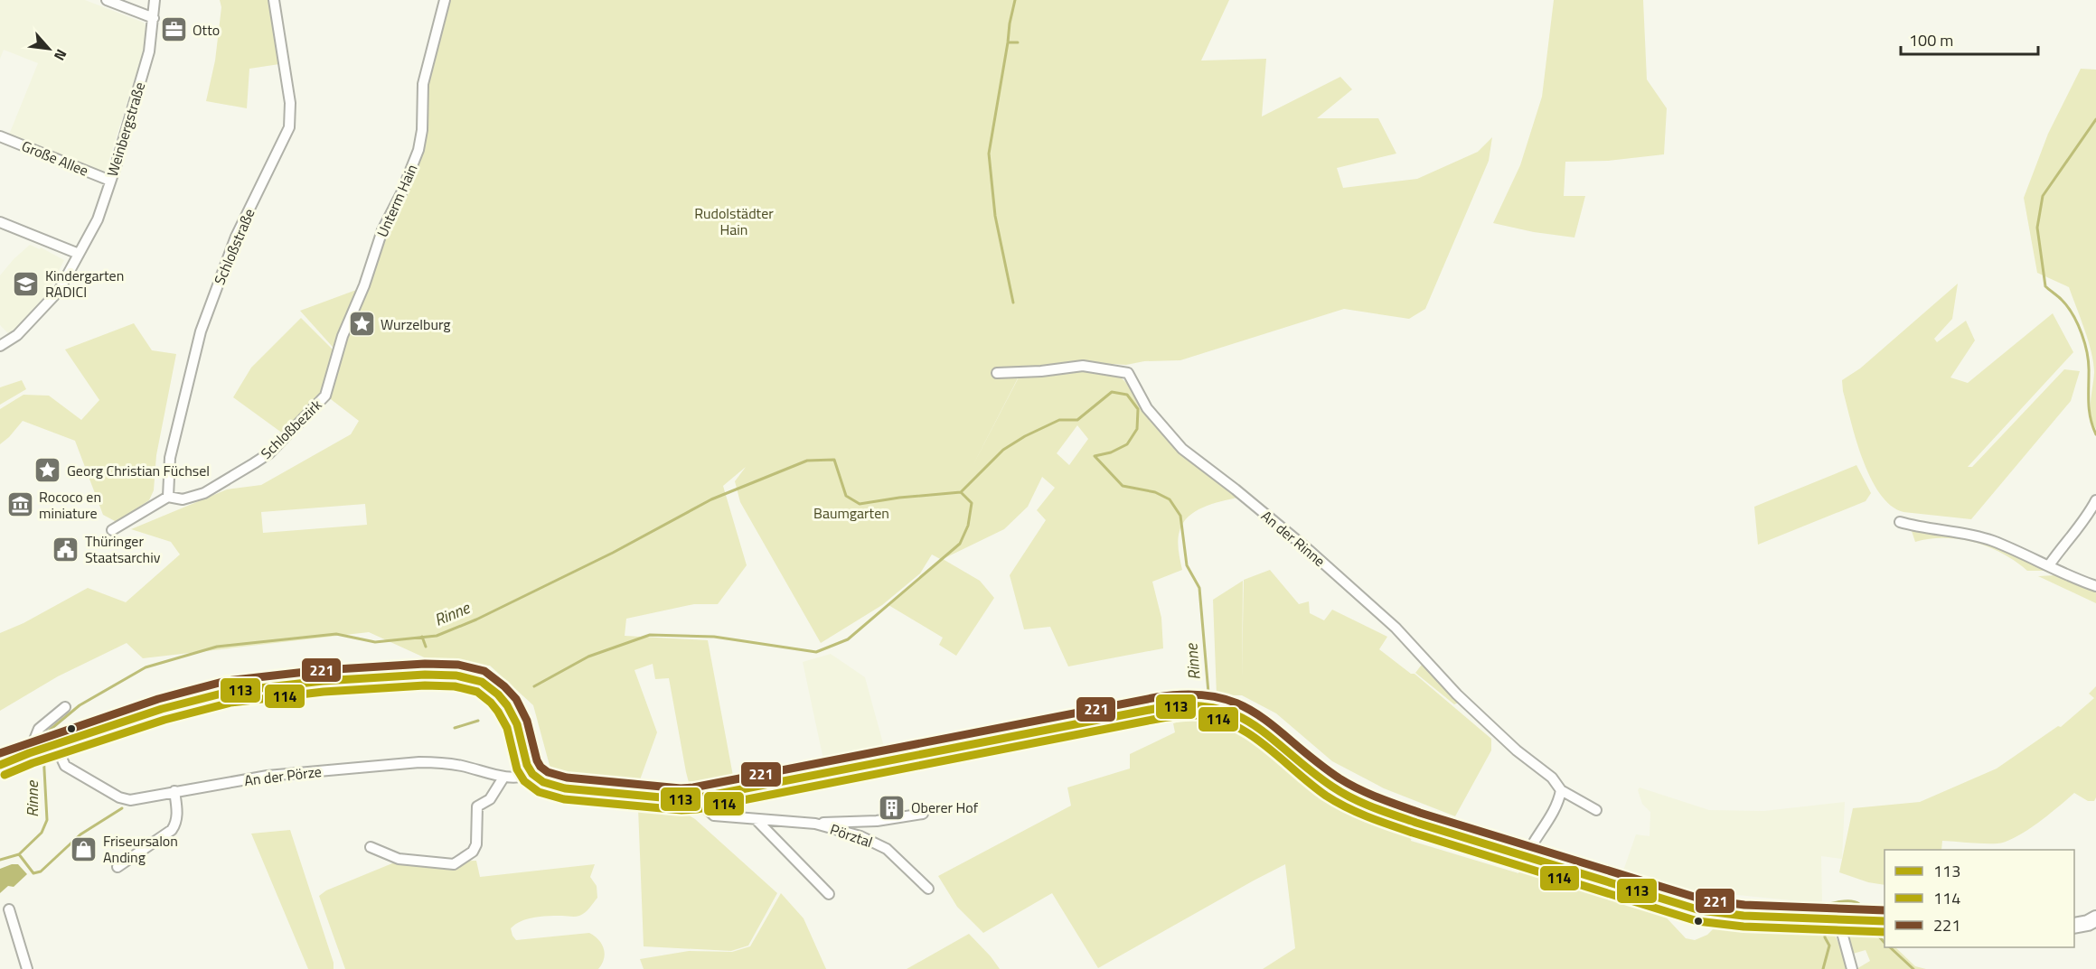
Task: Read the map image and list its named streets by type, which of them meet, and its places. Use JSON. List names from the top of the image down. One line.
{"streets":{"street":["Weinbergstraße","Große Allee","Unterm Hain","Schloßstraße","Schloßbezirk","An der Rinne","An der Pörze","Pörztal"]},"crossings":[["Weinbergstraße","Große Allee"],["Unterm Hain","Schloßbezirk"],["Schloßstraße","Schloßbezirk"]],"water":["Rinne"],"parks":["Rudolstädter Hain","Baumgarten"],"places":{"office":["Otto"],"school or university":["Kindergarten RADICI"],"place":["Wurzelburg","Georg Christian Füchsel"],"museum":["Rococo en miniature"],"public building":["Thüringer Staatsarchiv"],"building":["Oberer Hof"],"shop":["Friseursalon Anding"]},"lines":["transit line 221","transit line 113","transit line 114"],"legend":["113","114","221"],"scale_bar":"100 m","north":"bottom right"}
